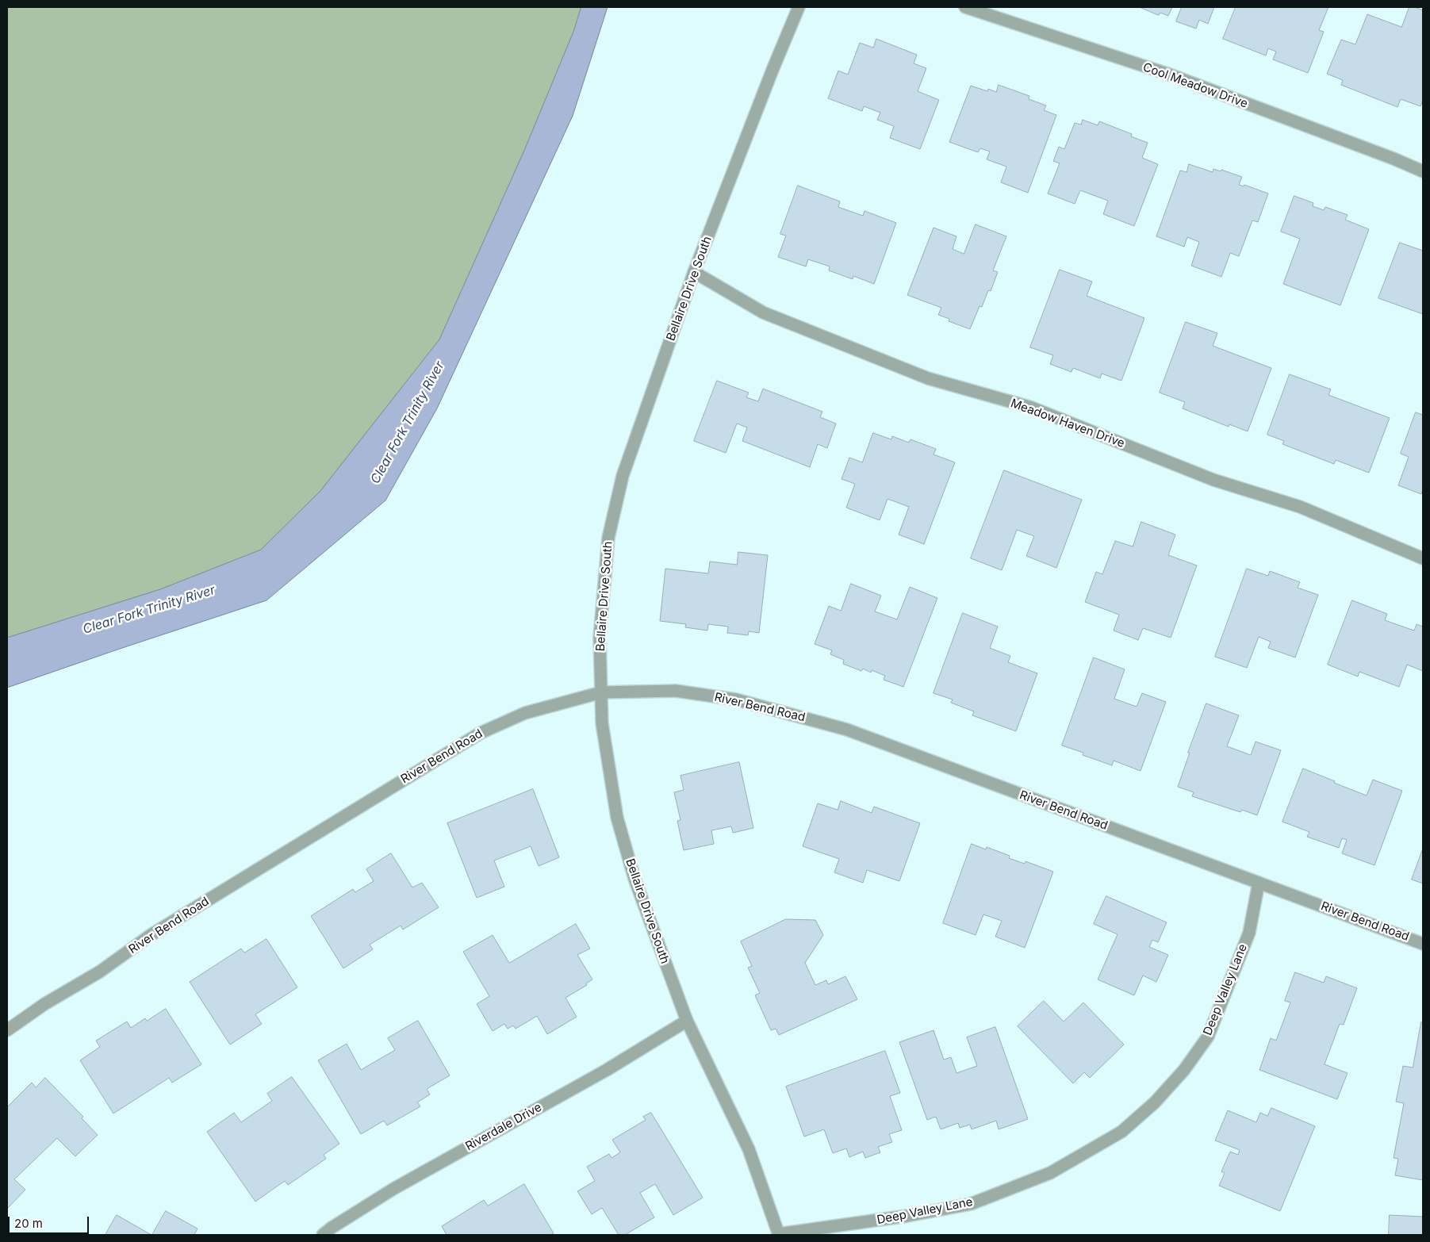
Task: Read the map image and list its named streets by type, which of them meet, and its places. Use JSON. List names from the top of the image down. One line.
{"streets":{"street":["Cool Meadow Drive","Bellaire Drive South","Meadow Haven Drive","River Bend Road","Deep Valley Lane","Riverdale Drive"]},"crossings":[["Bellaire Drive South","Meadow Haven Drive"],["Bellaire Drive South","River Bend Road"],["Bellaire Drive South","Deep Valley Lane"],["Bellaire Drive South","Riverdale Drive"],["River Bend Road","Deep Valley Lane"]],"water":["Clear Fork Trinity River"],"scale_bar":"20 m"}
